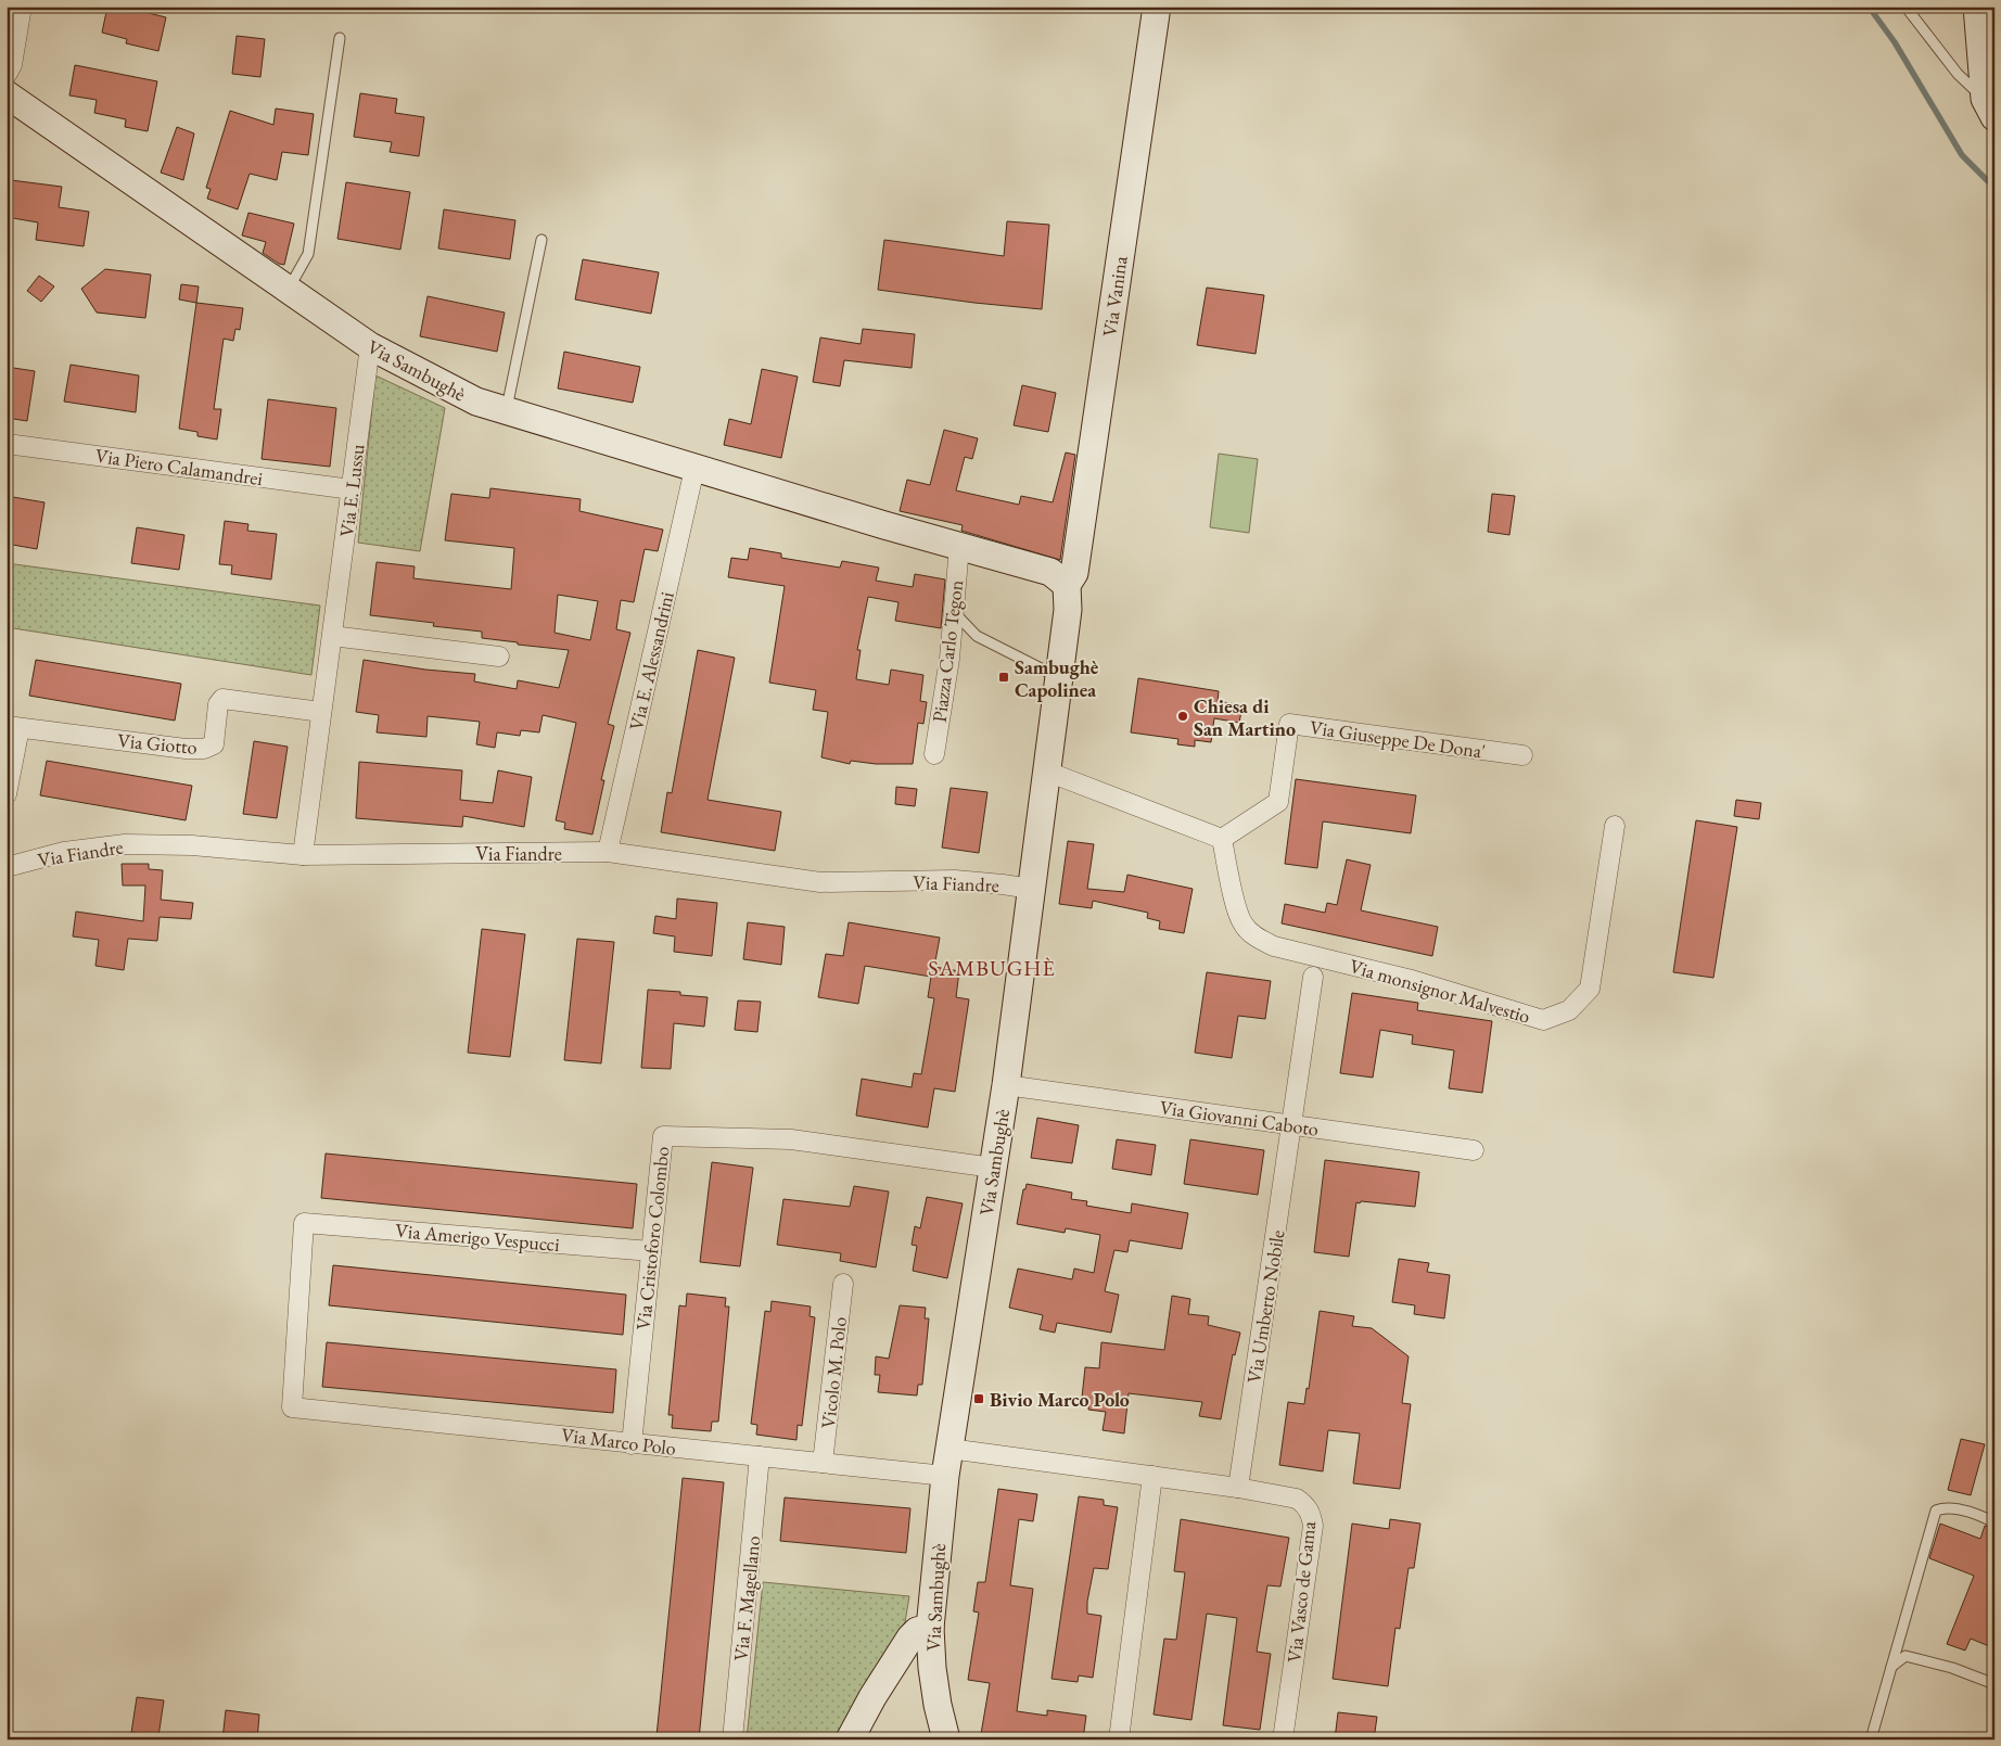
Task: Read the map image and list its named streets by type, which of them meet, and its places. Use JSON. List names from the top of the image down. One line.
{"streets":{"street":["Via Vanina","Via Sambughè","Via Piero Calamandrei","Via E. Lussu","Piazza Carlo Tegon","Via E. Alessandrini","Via Giuseppe De Dona'","Via Giotto","Via Fiandre","Via monsignor Malvestio","Via Giovanni Caboto","Via Amerigo Vespucci","Via Cristoforo Colombo","Via Umberto Nobile","Vicolo M. Polo","Via Marco Polo","Via Vasco de Gama","Via F. Magellano"]},"crossings":[["Via Vanina","Via Sambughè"],["Via Sambughè","Via E. Lussu"],["Via Sambughè","Piazza Carlo Tegon"],["Via Sambughè","Via E. Alessandrini"],["Via Sambughè","Via Fiandre"],["Via Sambughè","Via Giovanni Caboto"],["Via Sambughè","Via Cristoforo Colombo"],["Via Sambughè","Via Marco Polo"],["Via Sambughè","Via Vasco de Gama"],["Via Piero Calamandrei","Via E. Lussu"],["Via E. Lussu","Via Giotto"],["Via E. Lussu","Via Fiandre"],["Via E. Alessandrini","Via Fiandre"],["Via Giuseppe De Dona'","Via monsignor Malvestio"],["Via Giovanni Caboto","Via Umberto Nobile"],["Via Amerigo Vespucci","Via Cristoforo Colombo"],["Via Amerigo Vespucci","Via Marco Polo"],["Via Cristoforo Colombo","Via Marco Polo"],["Via Umberto Nobile","Via Vasco de Gama"],["Vicolo M. Polo","Via Marco Polo"],["Via Marco Polo","Via F. Magellano"]],"districts":["SAMBUGHÈ"],"places":{"transit":["Sambughè Capolinea","Bivio Marco Polo"],"other":["Chiesa di San Martino"]}}
